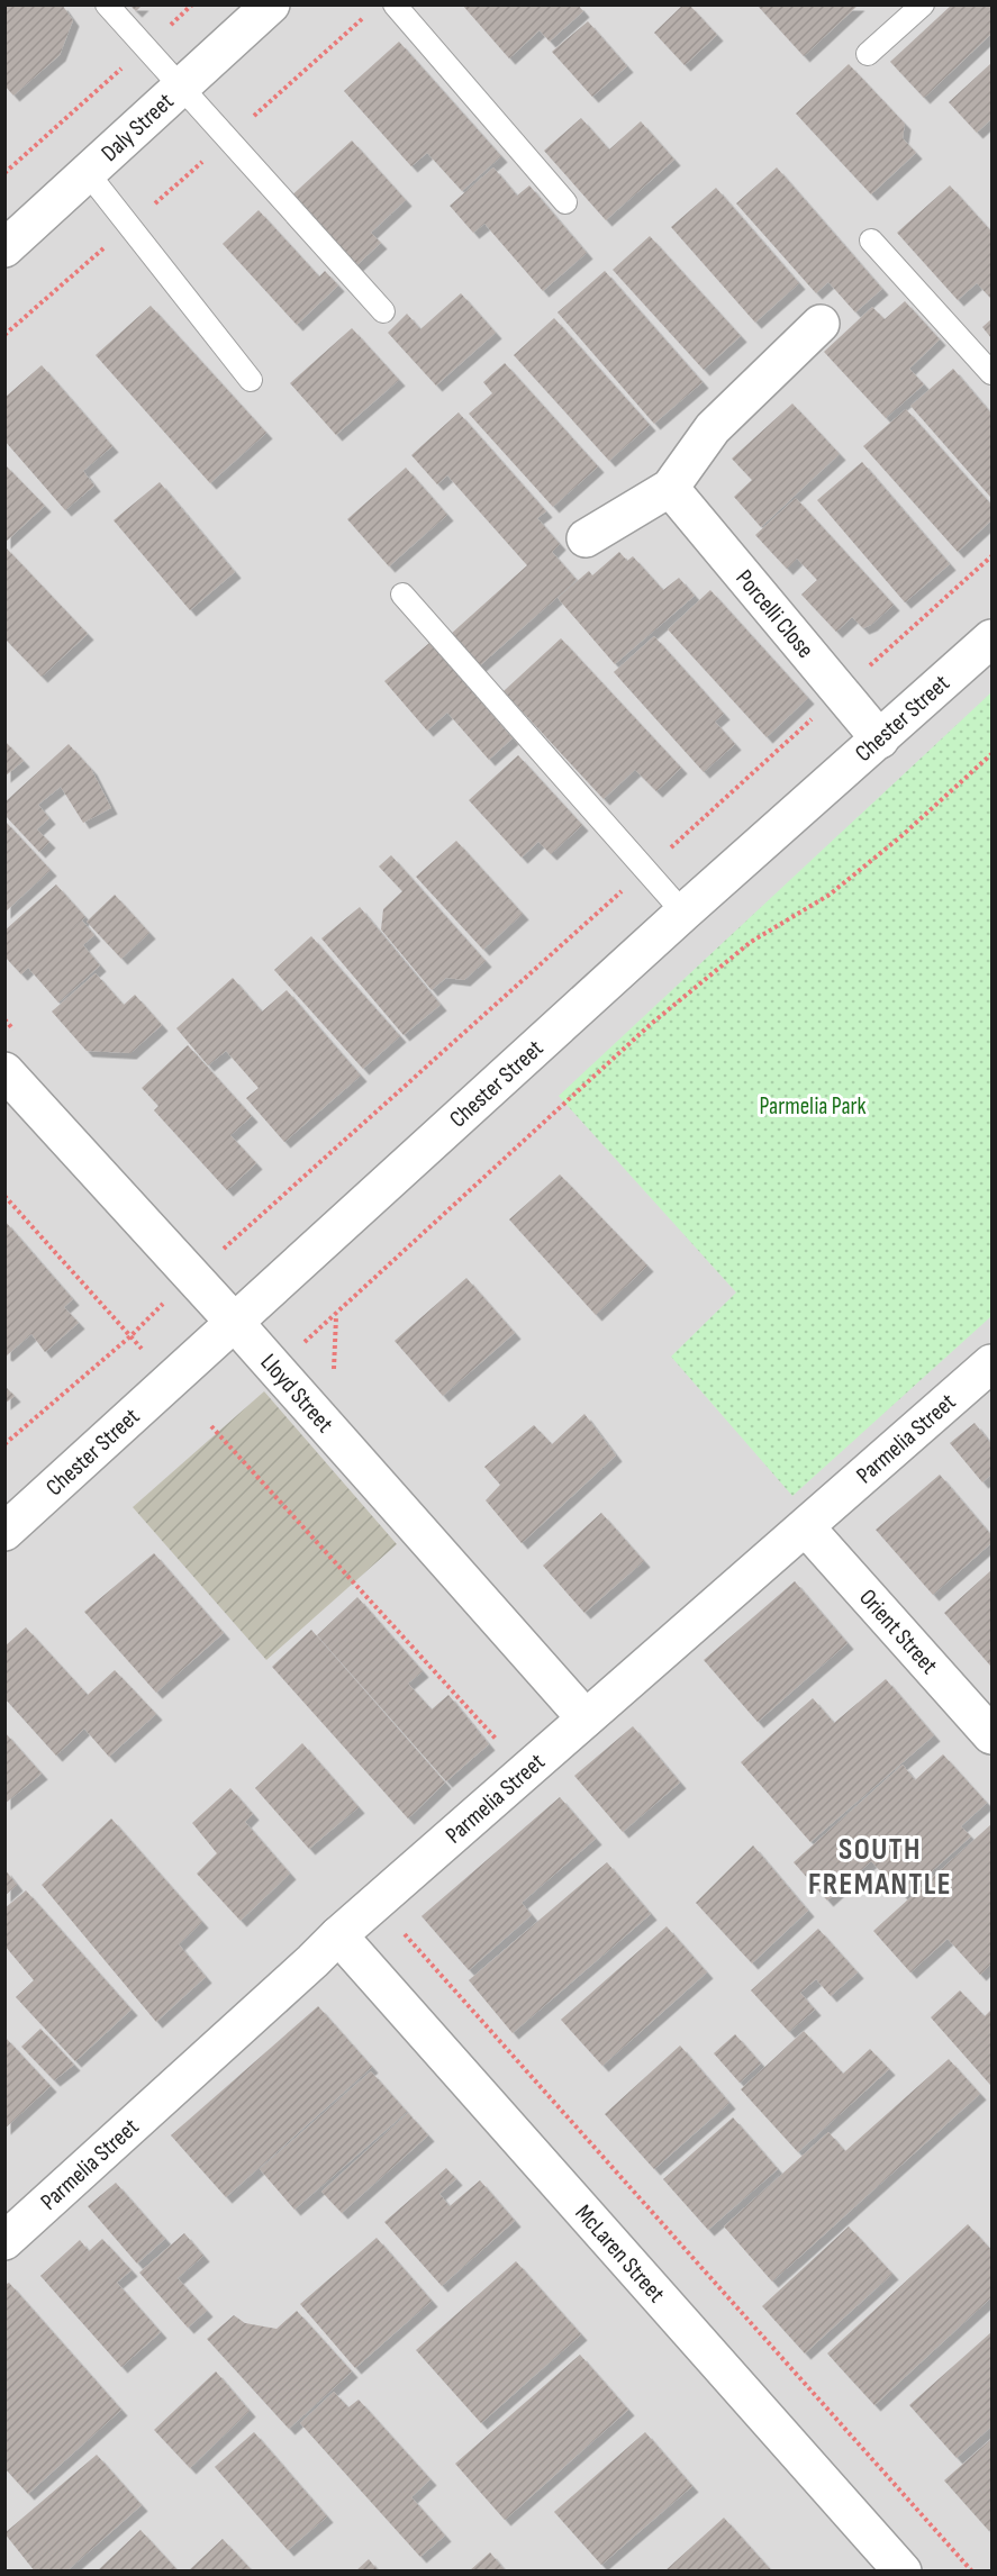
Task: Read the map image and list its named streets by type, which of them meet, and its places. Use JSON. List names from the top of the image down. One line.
{"streets":{"street":["Daly Street","Porcelli Close","Chester Street","Lloyd Street","Parmelia Street","Orient Street","McLaren Street"]},"crossings":[["Porcelli Close","Chester Street"],["Chester Street","Lloyd Street"],["Lloyd Street","Parmelia Street"],["Parmelia Street","Orient Street"],["Parmelia Street","McLaren Street"]],"districts":["SOUTH FREMANTLE"],"parks":["Parmelia Park"]}
